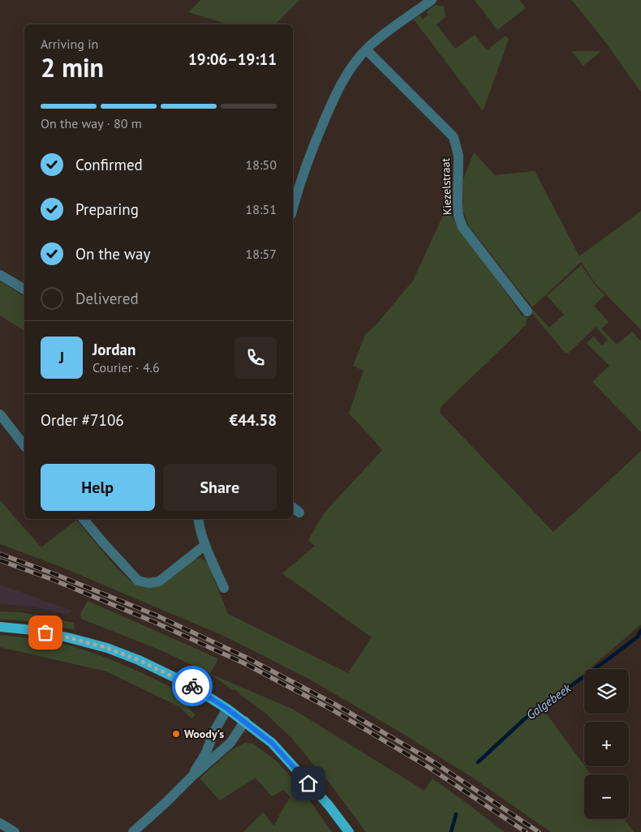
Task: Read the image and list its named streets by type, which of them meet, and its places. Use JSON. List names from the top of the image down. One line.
{"streets":{"street":["Kiezelstraat"]},"water":["Galgebeek"],"places":["Woody's"],"page":{"heading":["2 min","Arriving in","19:06–19:11"],"panel":["Jordan","Courier · 4.6","Order #7106","€44.58"],"bar":"On the way · 80 m","list":[["Confirmed","18:50"],["Preparing","18:51"],["On the way","18:57"],"Delivered"],"round":"J","buttons":["Help","Share"],"map_buttons":["+","−"]}}
